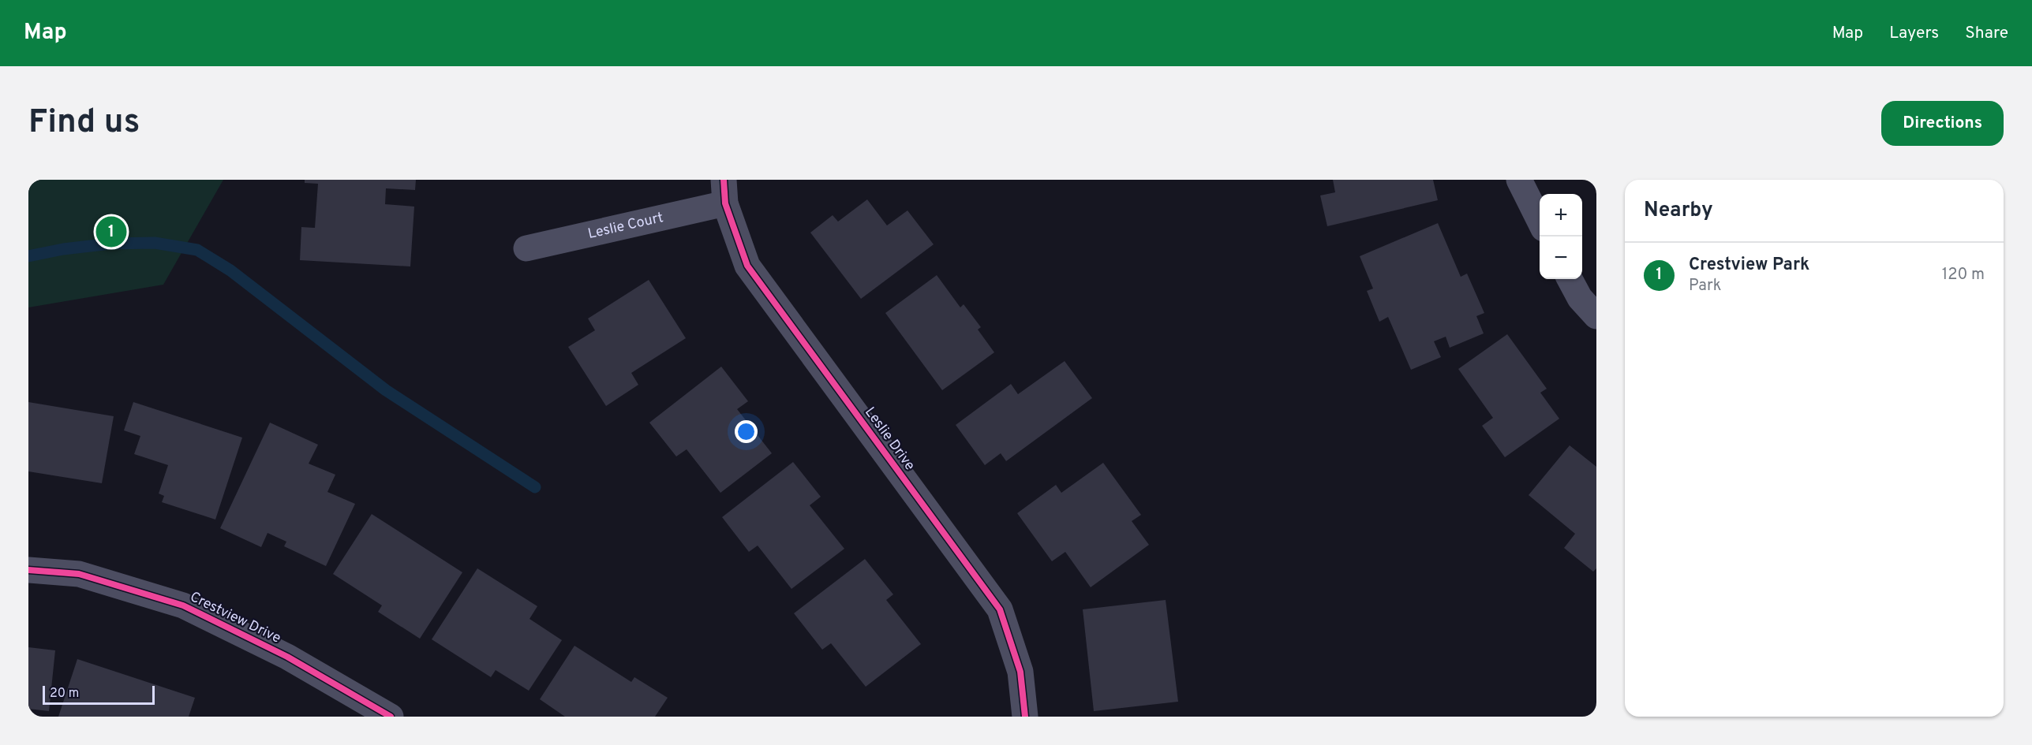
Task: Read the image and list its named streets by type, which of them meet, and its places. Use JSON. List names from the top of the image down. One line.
{"streets":{"street":["Leslie Court","Leslie Drive","Crestview Drive"]},"crossings":[["Leslie Court","Leslie Drive"]],"scale_bar":"20 m","page":{"header":"Map","nav":["Map","Layers","Share"],"buttons":"Directions","title":"Find us","heading":"Nearby","map_buttons":["+","−"],"pins":"1","list":[{"mark":"1","name":"Crestview Park","note":"Park","value":"120 m"}],"scale":"20 m"}}
